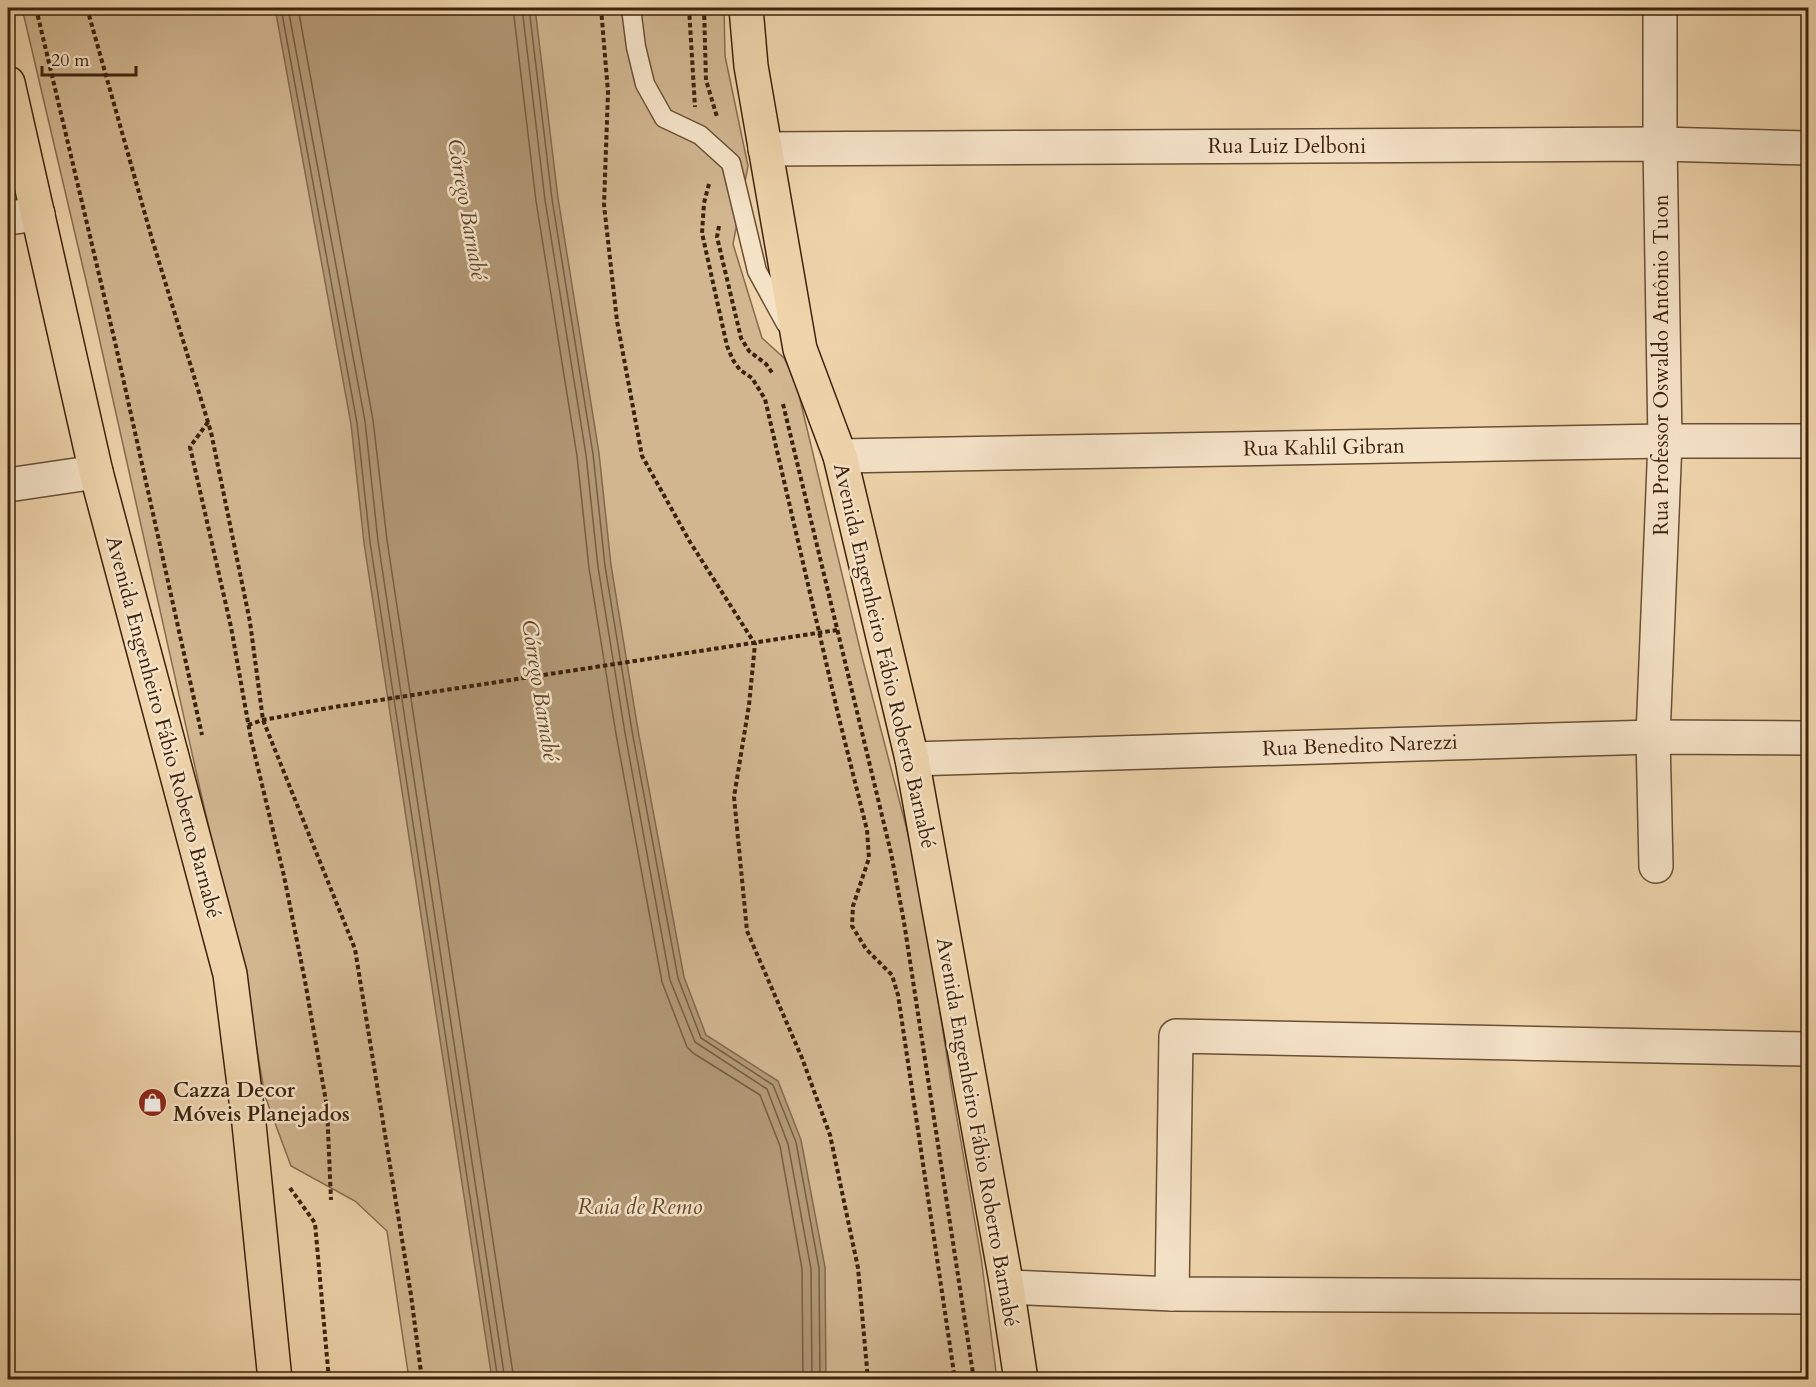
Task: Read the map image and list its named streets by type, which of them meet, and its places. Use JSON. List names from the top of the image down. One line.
{"streets":{"main road":["Avenida Engenheiro Fábio Roberto Barnabé"],"street":["Rua Luiz Delboni","Rua Professor Oswaldo Antônio Tuon","Rua Kahlil Gibran","Rua Benedito Narezzi"]},"crossings":[["Rua Luiz Delboni","Rua Professor Oswaldo Antônio Tuon"],["Rua Luiz Delboni","Avenida Engenheiro Fábio Roberto Barnabé"],["Rua Professor Oswaldo Antônio Tuon","Rua Kahlil Gibran"],["Rua Professor Oswaldo Antônio Tuon","Rua Benedito Narezzi"],["Rua Kahlil Gibran","Avenida Engenheiro Fábio Roberto Barnabé"],["Avenida Engenheiro Fábio Roberto Barnabé","Rua Benedito Narezzi"]],"water":["Córrego Barnabé","Raia de Remo"],"places":{"shop":["Cazza Decor Móveis Planejados"]},"scale_bar":"20 m"}
